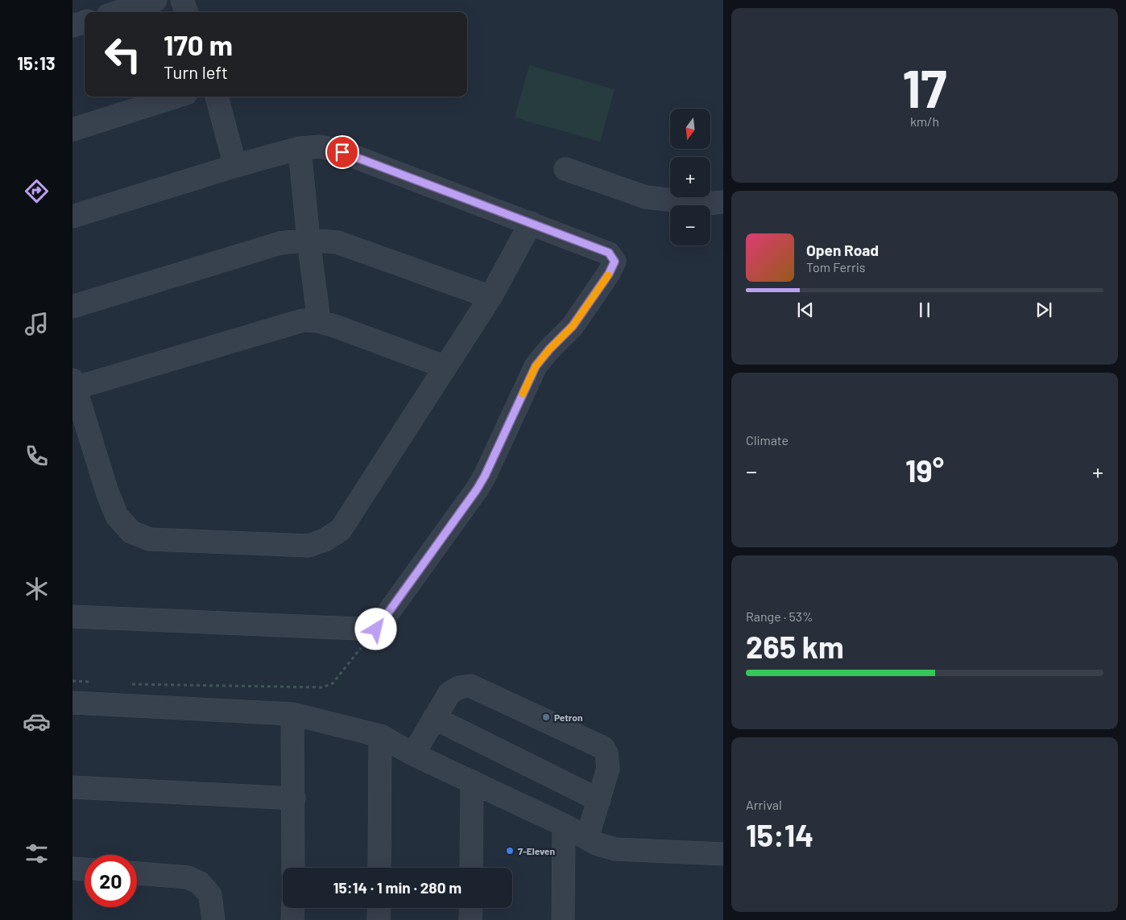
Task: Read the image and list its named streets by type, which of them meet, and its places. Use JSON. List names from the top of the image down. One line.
{"places":["Petron","7-Eleven"],"north":"bottom","page":{"tabs":"15:13","tile":[["17","km/h"],"Climate",["Range · 53%","265 km"],["Arrival","15:14"]],"turn":["170 m","Turn left"],"map_buttons":["+","−"],"song":["Open Road","Tom Ferris"],"heat":["−","19°","+"],"limit":"20","trip":"15:14 · 1 min · 280 m"}}
